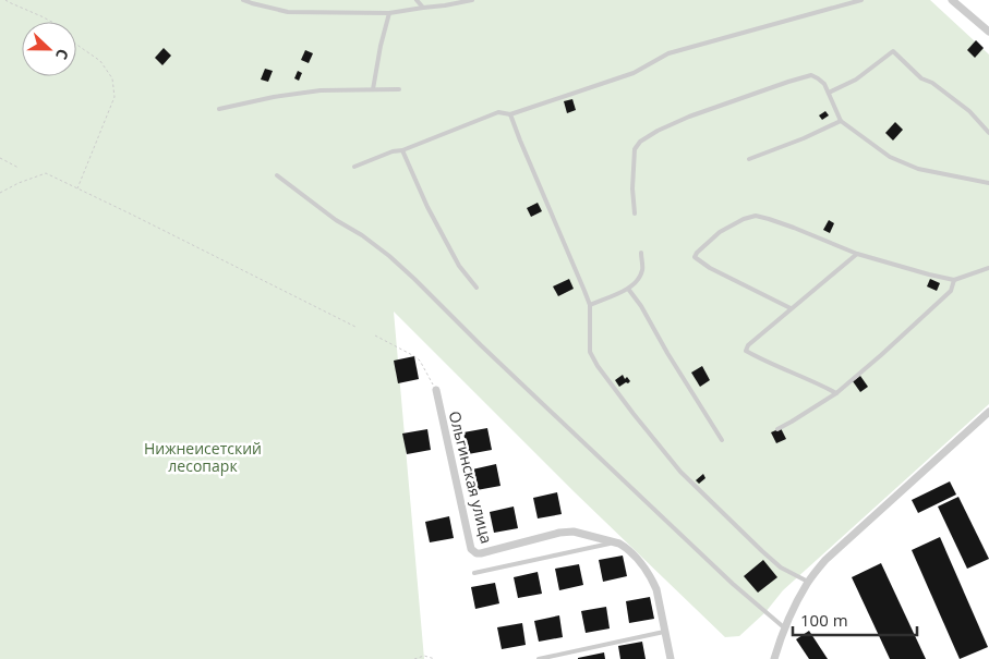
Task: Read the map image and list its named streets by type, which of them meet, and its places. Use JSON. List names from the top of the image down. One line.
{"streets":{"street":["Ольгинская улица"]},"parks":["Нижнеисетский лесопарк"],"scale_bar":"100 m","north":"right"}
